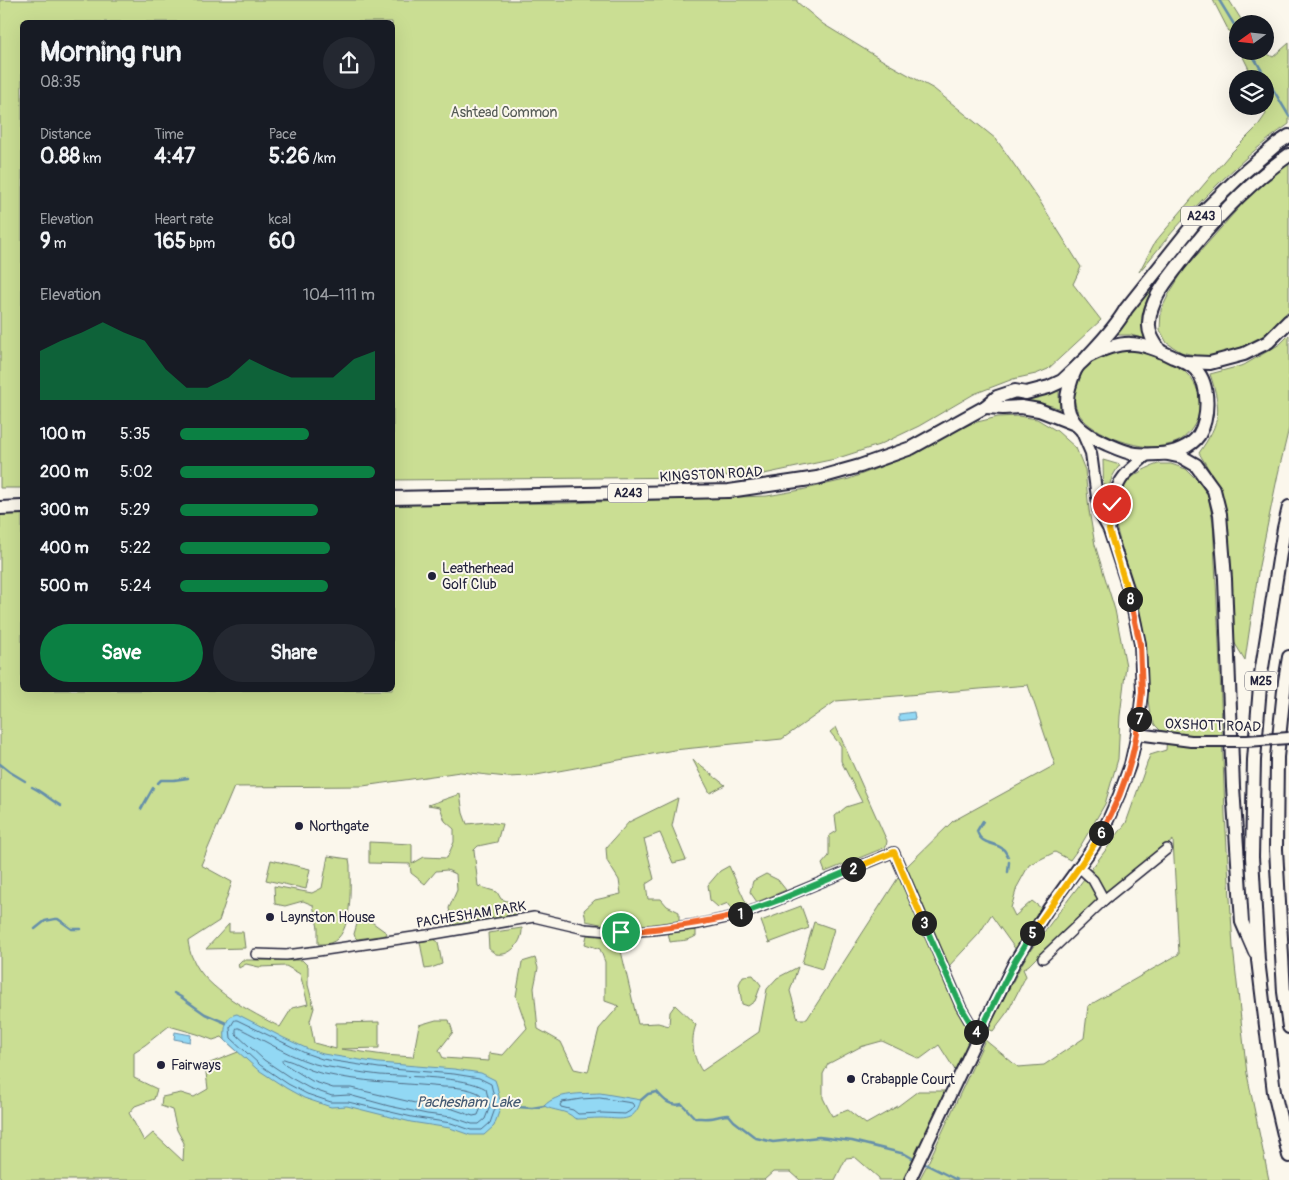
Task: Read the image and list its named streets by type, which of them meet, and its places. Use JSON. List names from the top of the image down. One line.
{"streets":{"highway":["A243","KINGSTON ROAD","M25"],"main road":["OXSHOTT ROAD"],"street":["PACHESHAM PARK"]},"crossings":[["A243","KINGSTON ROAD"],["A243","M25"],["KINGSTON ROAD","M25"]],"water":["Pachesham Lake"],"parks":["Ashtead Common"],"places":["Leatherhead Golf Club","Northgate","Laynston House","Fairways","Crabapple Court"],"north":"left","page":{"heading":["Morning run","08:35"],"stats":[["Distance","0.88 km"],["Time","4:47"],["Pace","5:26 /km"],["Elevation","9 m"],["Heart rate","165 bpm"],["kcal","60"]],"chart":["Elevation","104–111 m"],"list":[{"name":"100 m","note":"5:35"},{"name":"200 m","note":"5:02"},{"name":"300 m","note":"5:29"},{"name":"400 m","note":"5:22"},{"name":"500 m","note":"5:24"}],"pins":["8","7","6","2","1","3","5","4"],"buttons":["Save","Share"]}}
